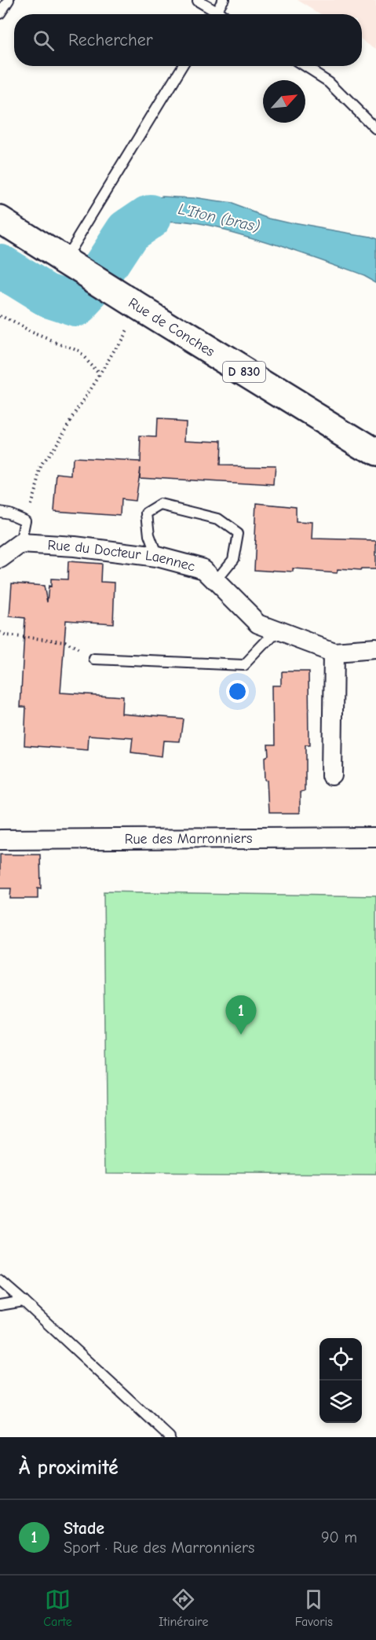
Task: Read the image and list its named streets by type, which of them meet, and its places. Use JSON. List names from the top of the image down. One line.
{"streets":{"main road":["Rue de Conches","D 830"],"street":["Rue du Docteur Laennec","Rue des Marronniers"]},"crossings":[["Rue de Conches","D 830"]],"water":["L'Iton (bras)"],"north":"top right","page":{"search":"Rechercher","pins":"1","heading":"À proximité","list":[{"mark":"1","name":"Stade","note":"Sport · Rue des Marronniers","value":"90 m"}],"nav":["Carte","Itinéraire","Favoris"]}}
